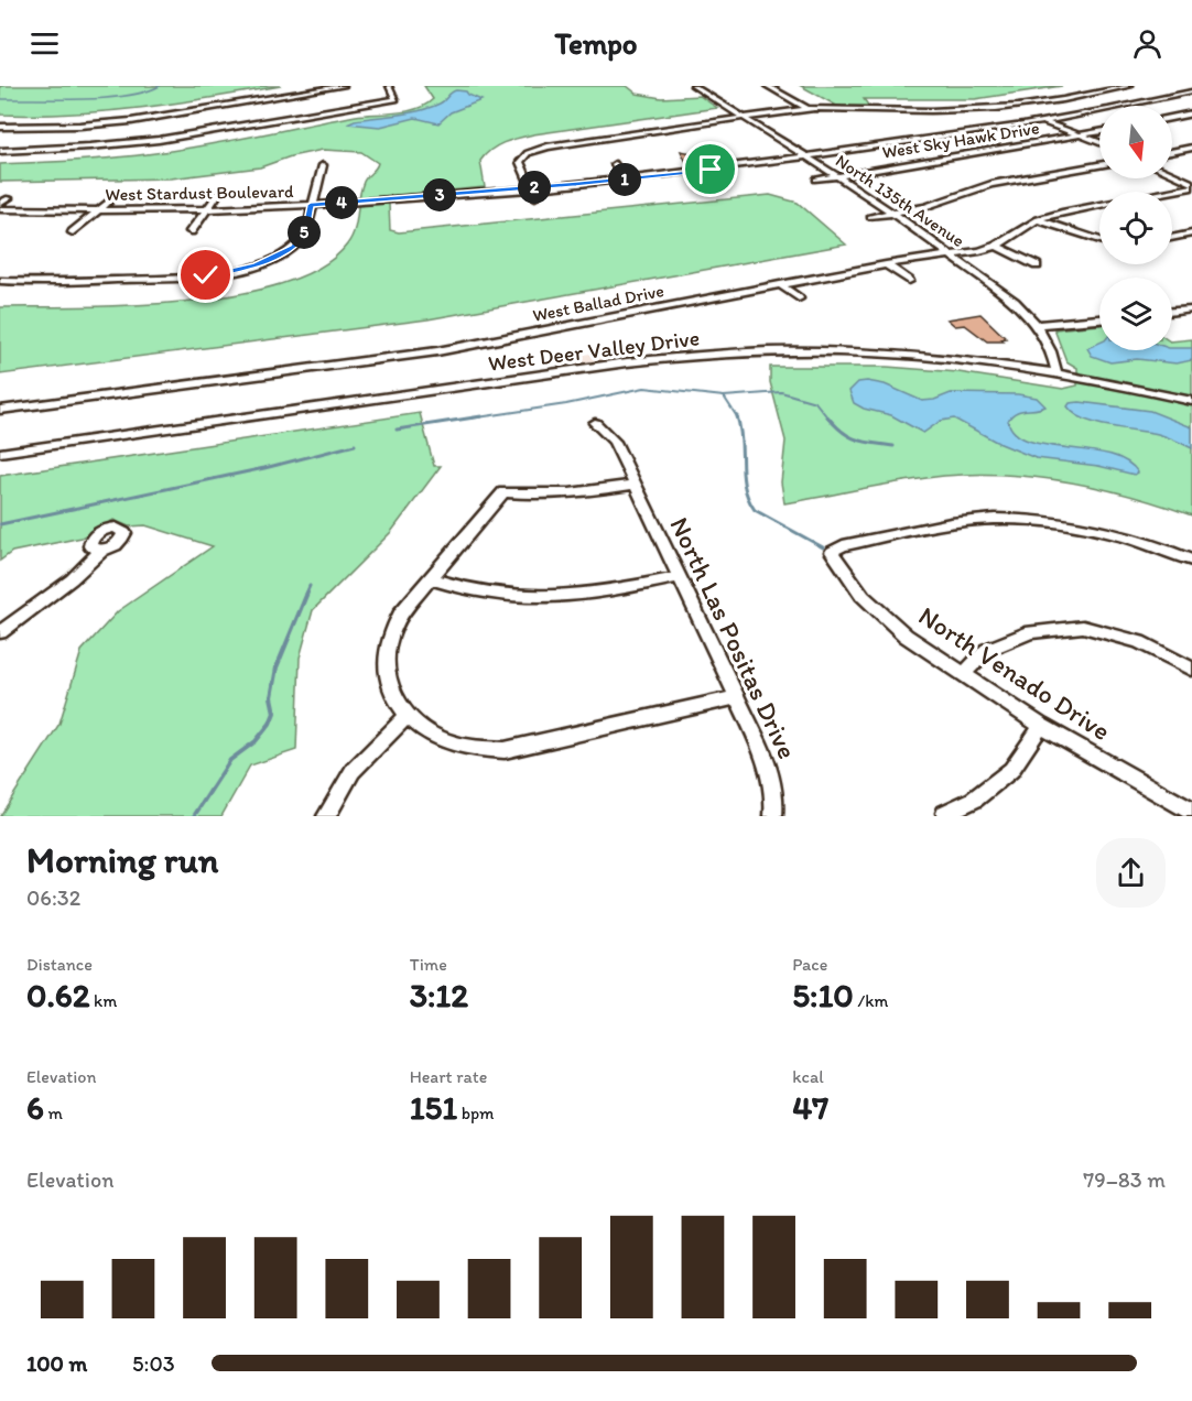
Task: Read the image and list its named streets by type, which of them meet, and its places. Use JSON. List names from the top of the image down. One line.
{"streets":{"street":["West Sky Hawk Drive","West Stardust Boulevard","North 135th Avenue","West Ballad Drive","West Deer Valley Drive","North Las Positas Drive","North Venado Drive"]},"crossings":[["West Sky Hawk Drive","North 135th Avenue"],["West Stardust Boulevard","North 135th Avenue"],["North 135th Avenue","West Ballad Drive"],["North 135th Avenue","West Deer Valley Drive"]],"north":"bottom","page":{"header":"Tempo","pins":["1","2","3","4","5"],"heading":["Morning run","06:32"],"stats":[["Distance","0.62 km"],["Time","3:12"],["Pace","5:10 /km"],["Elevation","6 m"],["Heart rate","151 bpm"],["kcal","47"]],"chart":["Elevation","79–83 m"],"list":[{"name":"100 m","note":"5:03"}]}}
